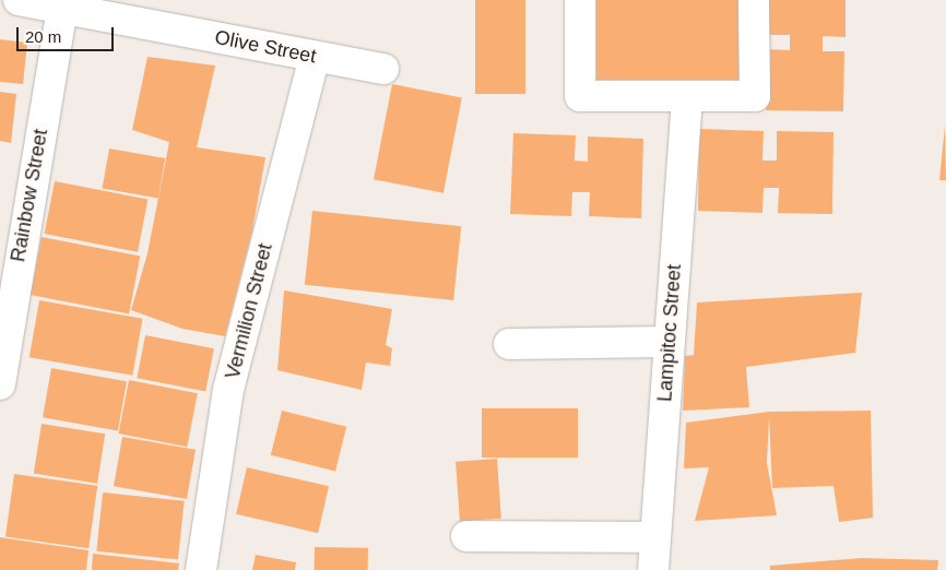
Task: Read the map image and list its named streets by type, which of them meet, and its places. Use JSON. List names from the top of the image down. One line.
{"streets":{"street":["Olive Street","Rainbow Street","Vermilion Street","Lampitoc Street"]},"crossings":[["Olive Street","Rainbow Street"],["Olive Street","Vermilion Street"]],"scale_bar":"20 m"}
